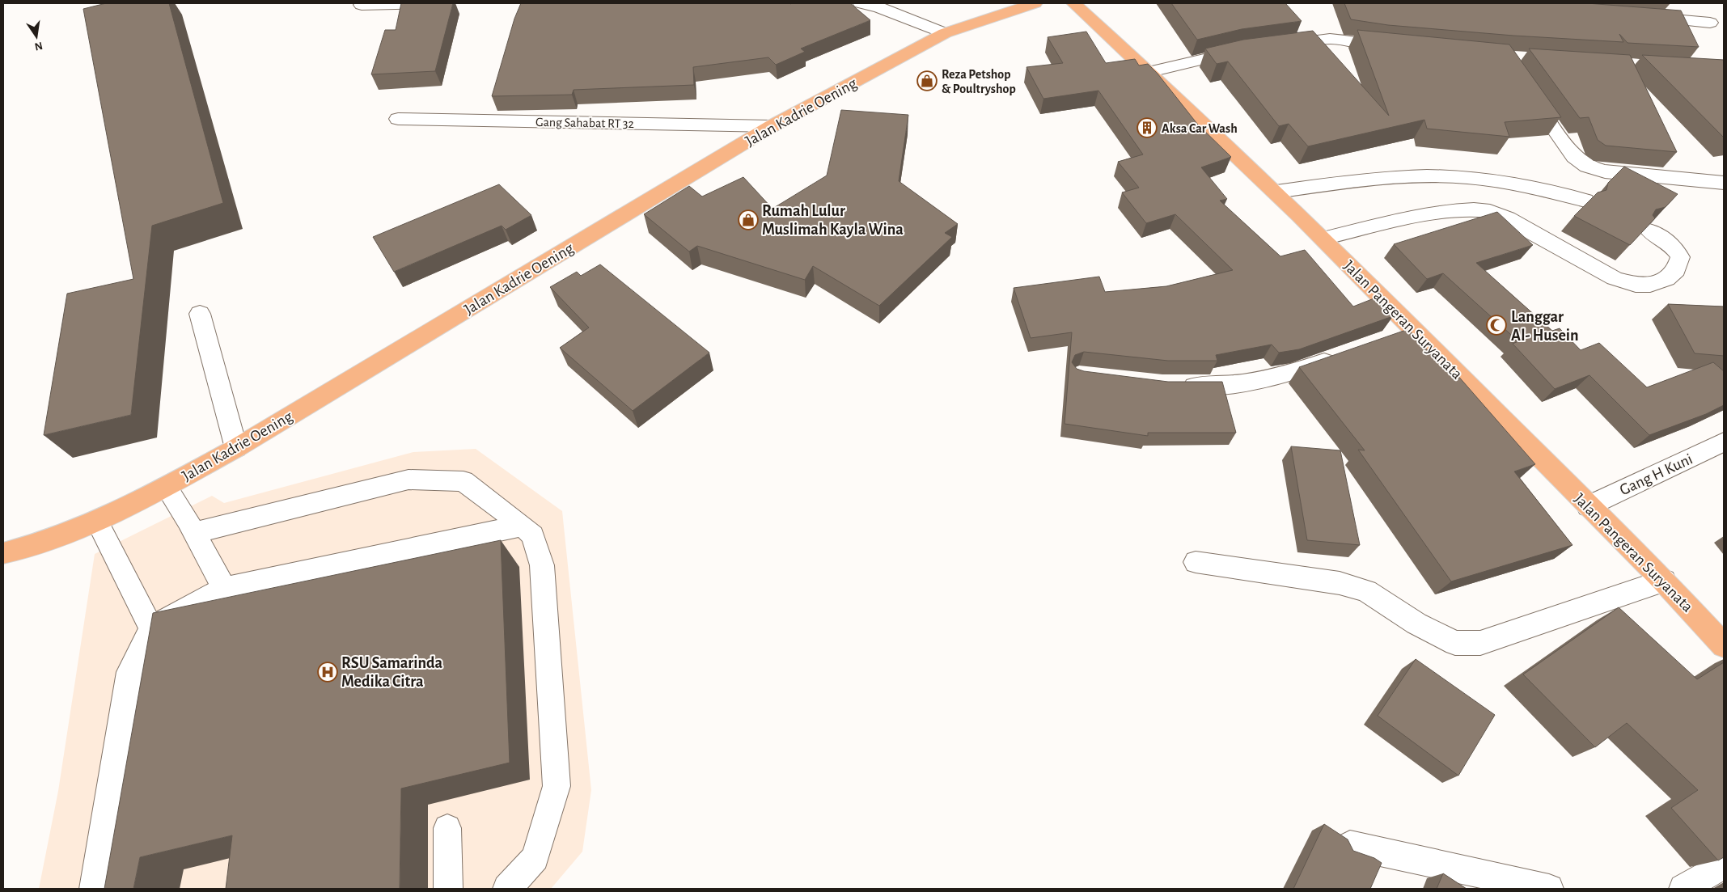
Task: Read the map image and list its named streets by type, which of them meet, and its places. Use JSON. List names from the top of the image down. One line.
{"streets":{"main road":["Jalan Kadrie Oening","Jalan Pangeran Suryanata"],"street":["Gang Sahabat RT 32","Gang H Kuni"]},"crossings":[["Jalan Kadrie Oening","Gang Sahabat RT 32"],["Jalan Pangeran Suryanata","Gang H Kuni"]],"places":{"shop":["Reza Petshop & Poultryshop","Rumah Lulur Muslimah Kayla Wina"],"building":["Aksa Car Wash"],"mosque":["Langgar Al- Husein"],"hospital":["RSU Samarinda Medika Citra"]},"north":"bottom"}
